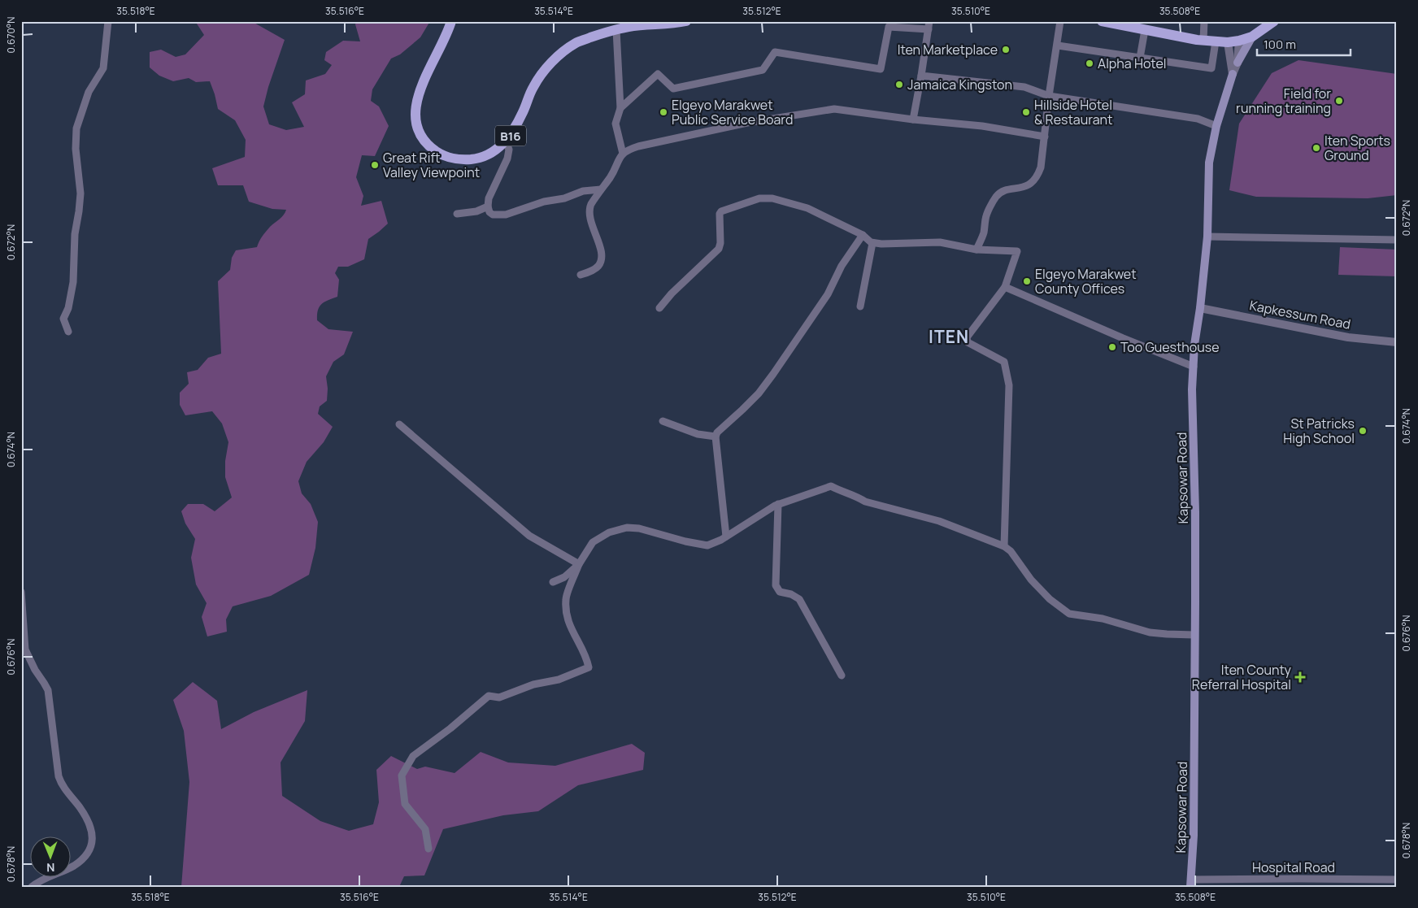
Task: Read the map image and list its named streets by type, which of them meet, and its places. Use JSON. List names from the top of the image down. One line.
{"streets":{"main road":["B16","Kapsowar Road"],"street":["Kapkessum Road","Hospital Road"]},"crossings":[["Kapkessum Road","Kapsowar Road"],["Kapsowar Road","Hospital Road"]],"districts":["ITEN"],"places":{"other":["Iten Marketplace","Alpha Hotel","Jamaica Kingston","Field for running training","Elgeyo Marakwet Public Service Board","Hillside Hotel & Restaurant","Iten Sports Ground","Great Rift Valley Viewpoint","Elgeyo Marakwet County Offices","Too Guesthouse","St Patricks High School"],"health":["Iten County Referral Hospital"]},"scale_bar":"100 m","north":"bottom","coordinates":["35.518°E","35.516°E","35.514°E","35.512°E","35.510°E","35.508°E","0.670°N","0.672°N","0.674°N","0.676°N","0.678°N"]}
